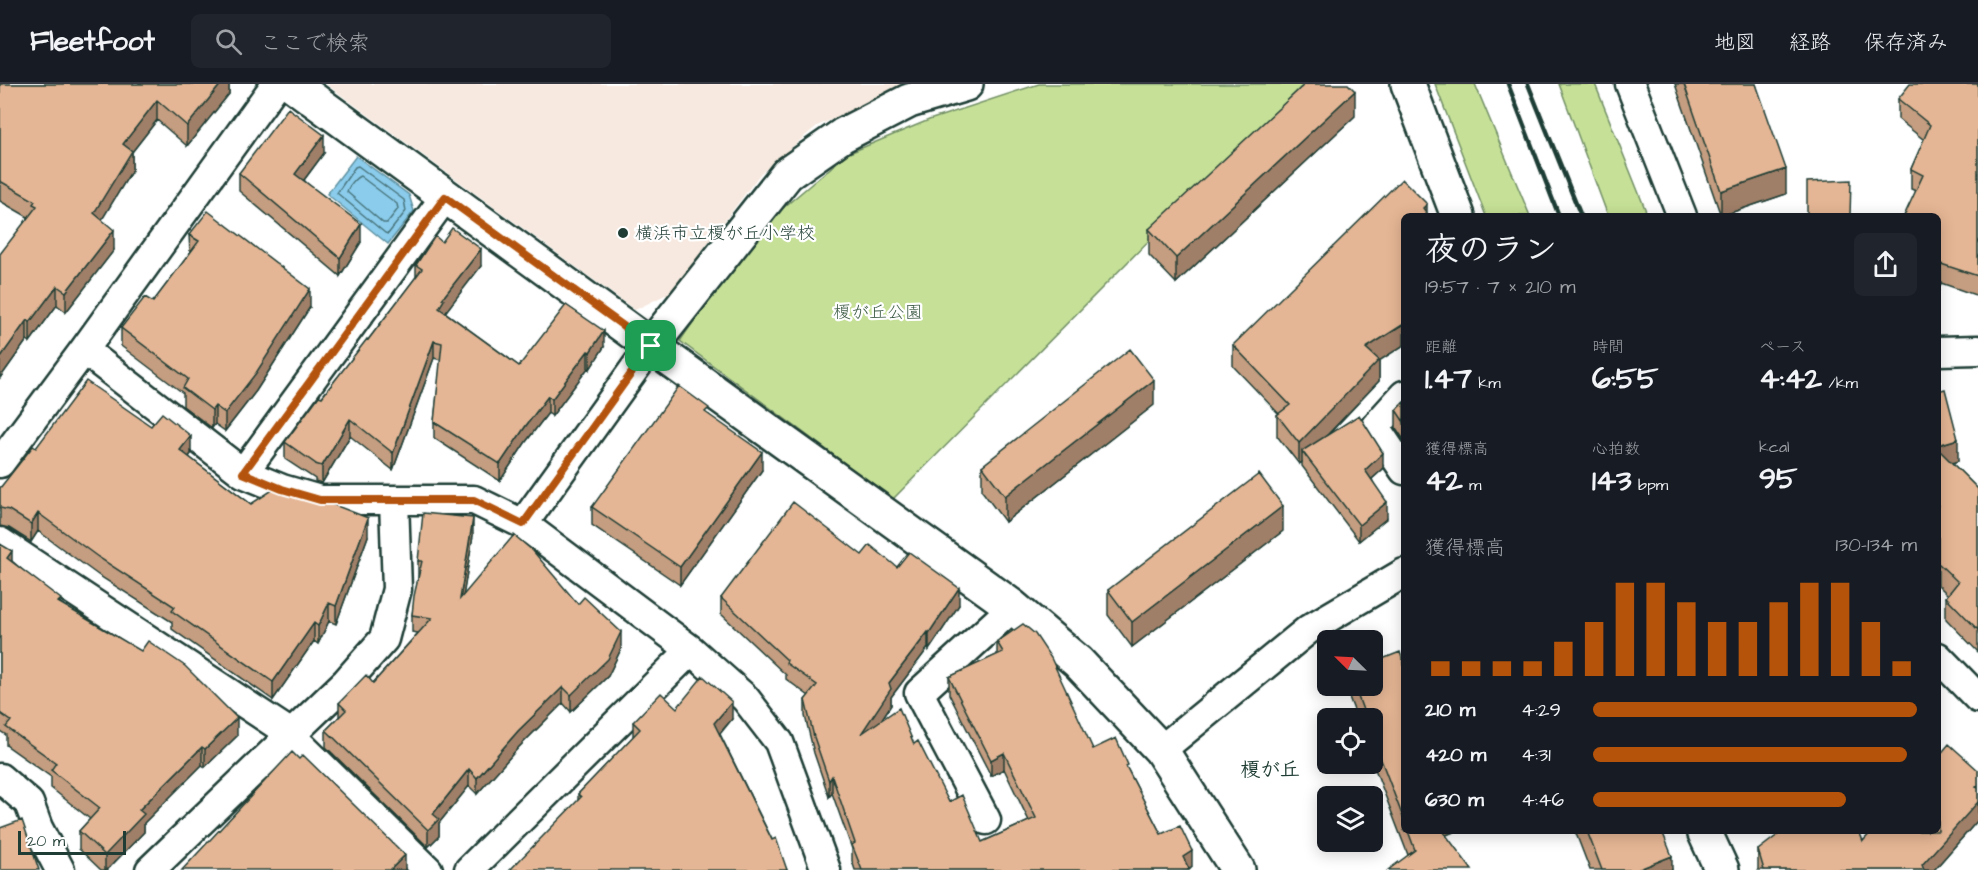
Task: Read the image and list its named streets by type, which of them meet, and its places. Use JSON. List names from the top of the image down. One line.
{"districts":["榎が丘"],"parks":["榎が丘公園"],"places":["横浜市立榎が丘小学校"],"scale_bar":"20 m","north":"top left","page":{"header":"Fleetfoot","search":"ここで検索","nav":["地図","経路","保存済み"],"heading":["夜のラン","19:57 · 7 × 210 m"],"stats":[["距離","1.47 km"],["時間","6:55"],["ペース","4:42 /km"],["獲得標高","42 m"],["心拍数","143 bpm"],["kcal","95"]],"chart":["獲得標高","130–134 m"],"list":[{"name":"210 m","note":"4:29"},{"name":"420 m","note":"4:31"},{"name":"630 m","note":"4:46"}],"scale":"20 m"}}
